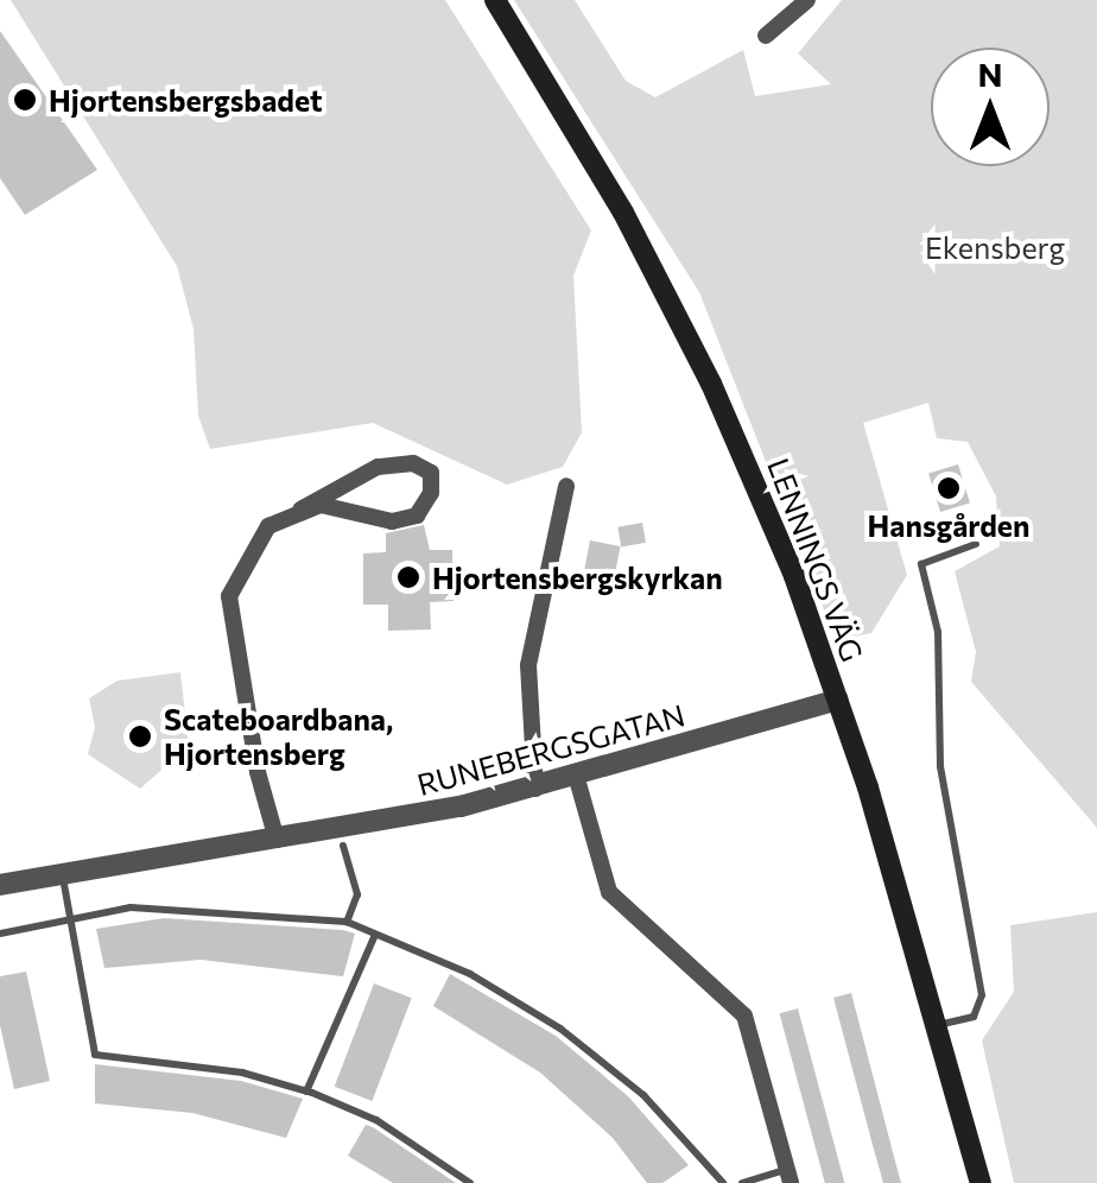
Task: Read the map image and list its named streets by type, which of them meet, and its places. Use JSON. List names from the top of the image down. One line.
{"streets":{"main road":["LENNINGS VÄG"],"street":["RUNEBERGSGATAN"]},"crossings":[["LENNINGS VÄG","RUNEBERGSGATAN"]],"parks":["Ekensberg"],"places":["Hjortensbergsbadet","Hansgården","Hjortensbergskyrkan","Scateboardbana, Hjortensberg"],"north":"top"}
